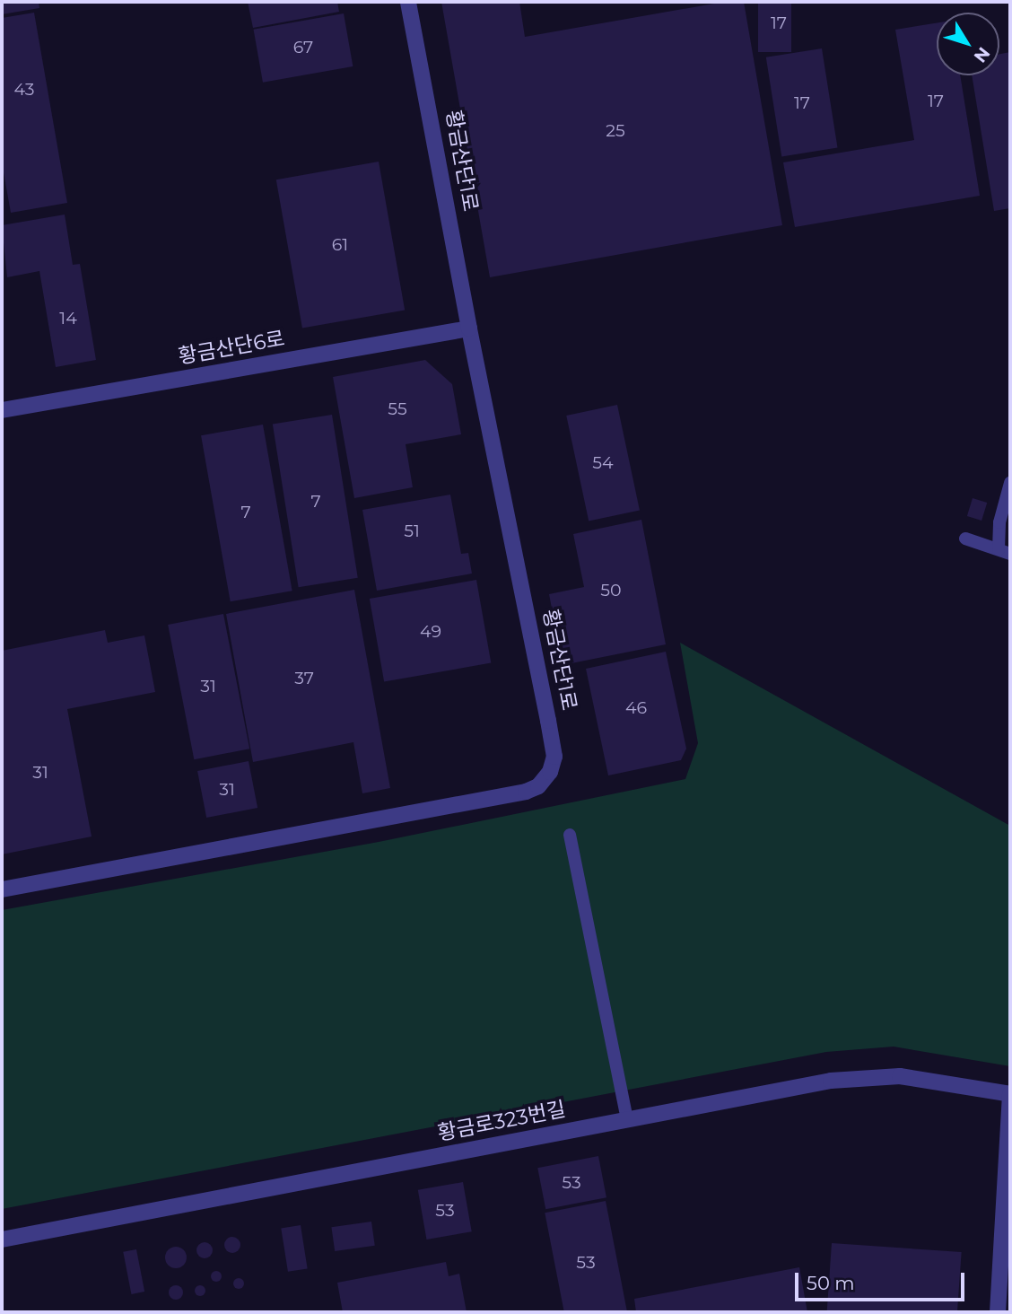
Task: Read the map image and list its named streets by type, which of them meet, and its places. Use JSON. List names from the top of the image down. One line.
{"streets":{"street":["황금산단1로","황금산단6로","황금로323번길"]},"crossings":[["황금산단1로","황금산단6로"]],"house_numbers":["17","67","43","17","17","25","61","14","55","54","7","7","51","50","49","37","31","46","31","31","53","53","53"],"scale_bar":"50 m","north":"bottom right"}
